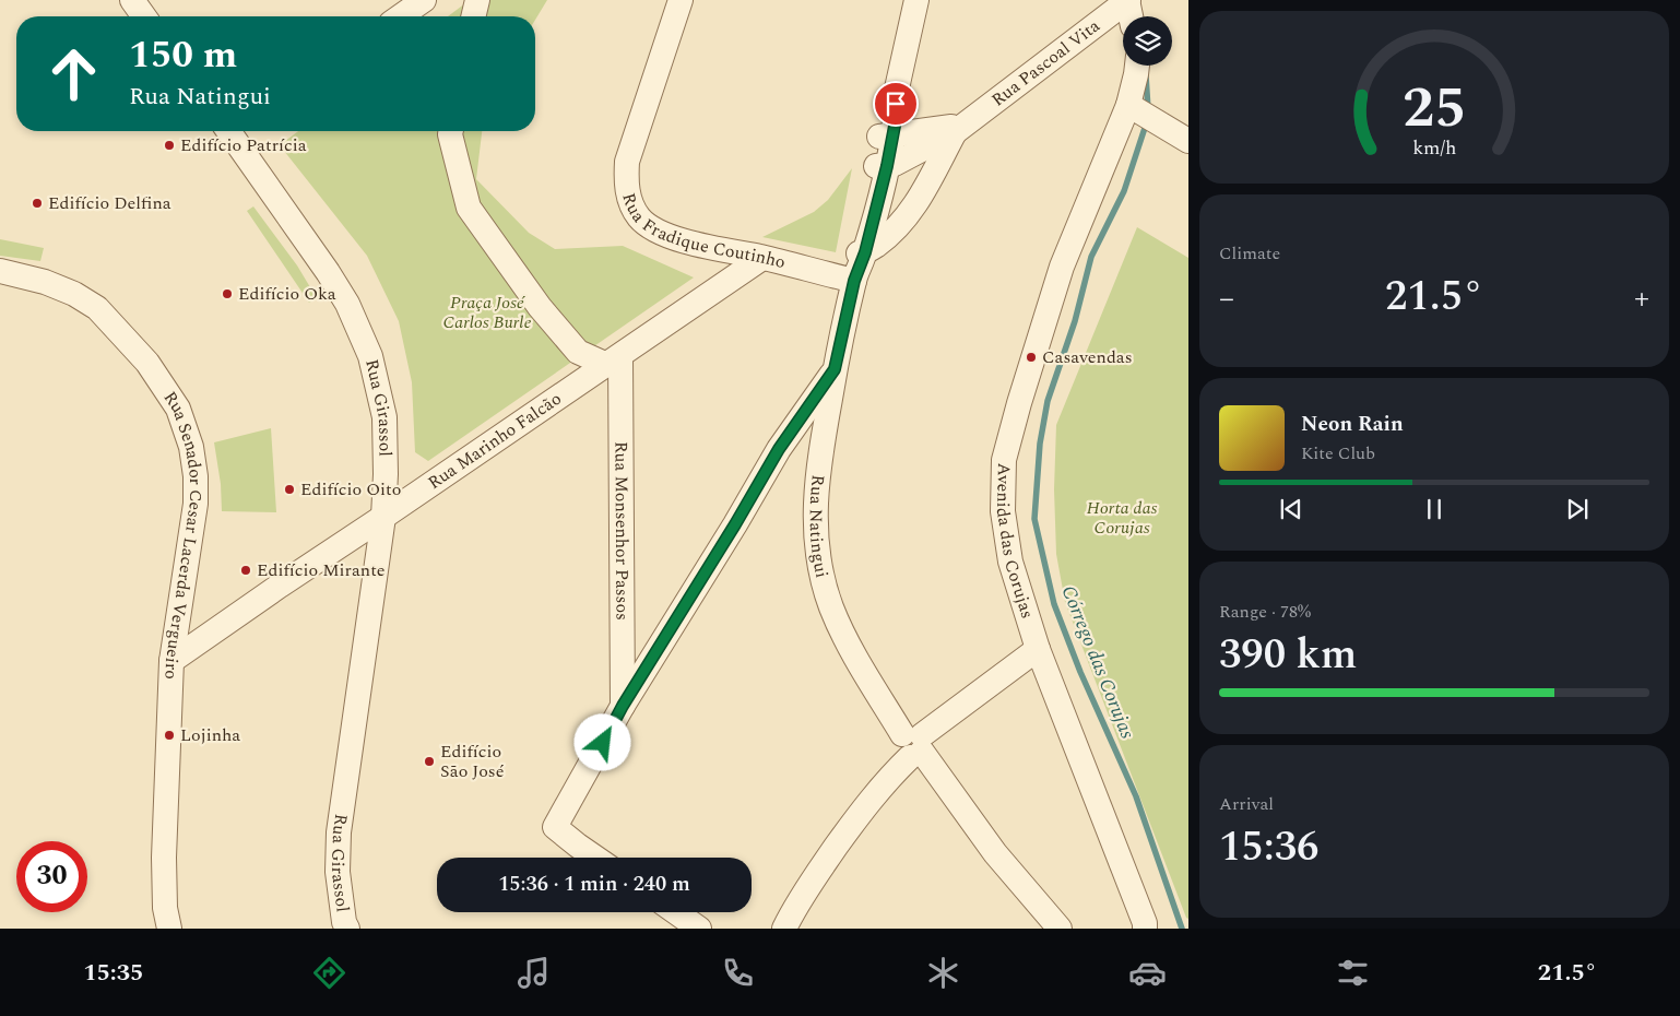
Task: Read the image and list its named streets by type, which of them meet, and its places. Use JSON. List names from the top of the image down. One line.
{"streets":{"street":["Rua Pascoal Vita","Rua Fradique Coutinho","Rua Girassol","Rua Marinho Falcão","Rua Natingui","Rua Monsenhor Passos","Rua Senador Cesar Lacerda Vergueiro","Avenida das Corujas"]},"crossings":[["Rua Pascoal Vita","Rua Fradique Coutinho"],["Rua Pascoal Vita","Rua Natingui"],["Rua Fradique Coutinho","Rua Marinho Falcão"],["Rua Fradique Coutinho","Rua Natingui"],["Rua Girassol","Rua Marinho Falcão"],["Rua Marinho Falcão","Rua Monsenhor Passos"],["Rua Marinho Falcão","Rua Senador Cesar Lacerda Vergueiro"]],"water":["Córrego das Corujas"],"parks":["Praça José Carlos Burle","Horta das Corujas"],"places":["Edifício Patrícia","Edifício Delfina","Edifício Oka","Casavendas","Edifício Oito","Edifício Mirante","Lojinha","Edifício São José"],"page":{"turn":["150 m","Rua Natingui"],"tile":["Climate",["Range · 78%","390 km"],["Arrival","15:36"]],"heat":["−","21.5°","+"],"song":["Neon Rain","Kite Club"],"limit":"30","trip":"15:36 · 1 min · 240 m","tabs":["15:35","21.5°"],"gauge":["25","km/h"]}}
